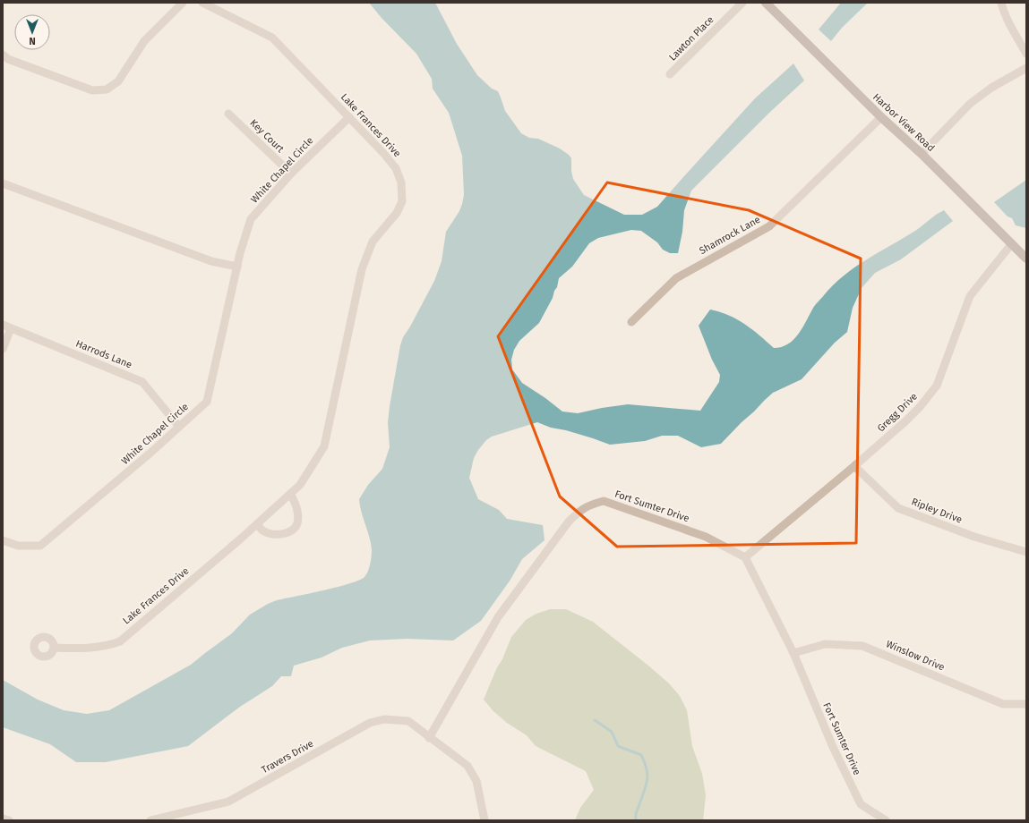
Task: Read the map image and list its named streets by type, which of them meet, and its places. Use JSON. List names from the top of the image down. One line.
{"streets":{"main road":["Harbor View Road"],"street":["Lawton Place","Lake Frances Drive","Key Court","White Chapel Circle","Shamrock Lane","Harrods Lane","Gregg Drive","Fort Sumter Drive","Ripley Drive","Winslow Drive","Travers Drive"]},"crossings":[["Harbor View Road","Shamrock Lane"],["Harbor View Road","Gregg Drive"],["Lake Frances Drive","White Chapel Circle"],["Key Court","White Chapel Circle"],["White Chapel Circle","Harrods Lane"],["Gregg Drive","Fort Sumter Drive"],["Gregg Drive","Ripley Drive"],["Fort Sumter Drive","Winslow Drive"],["Fort Sumter Drive","Travers Drive"]],"north":"bottom"}
